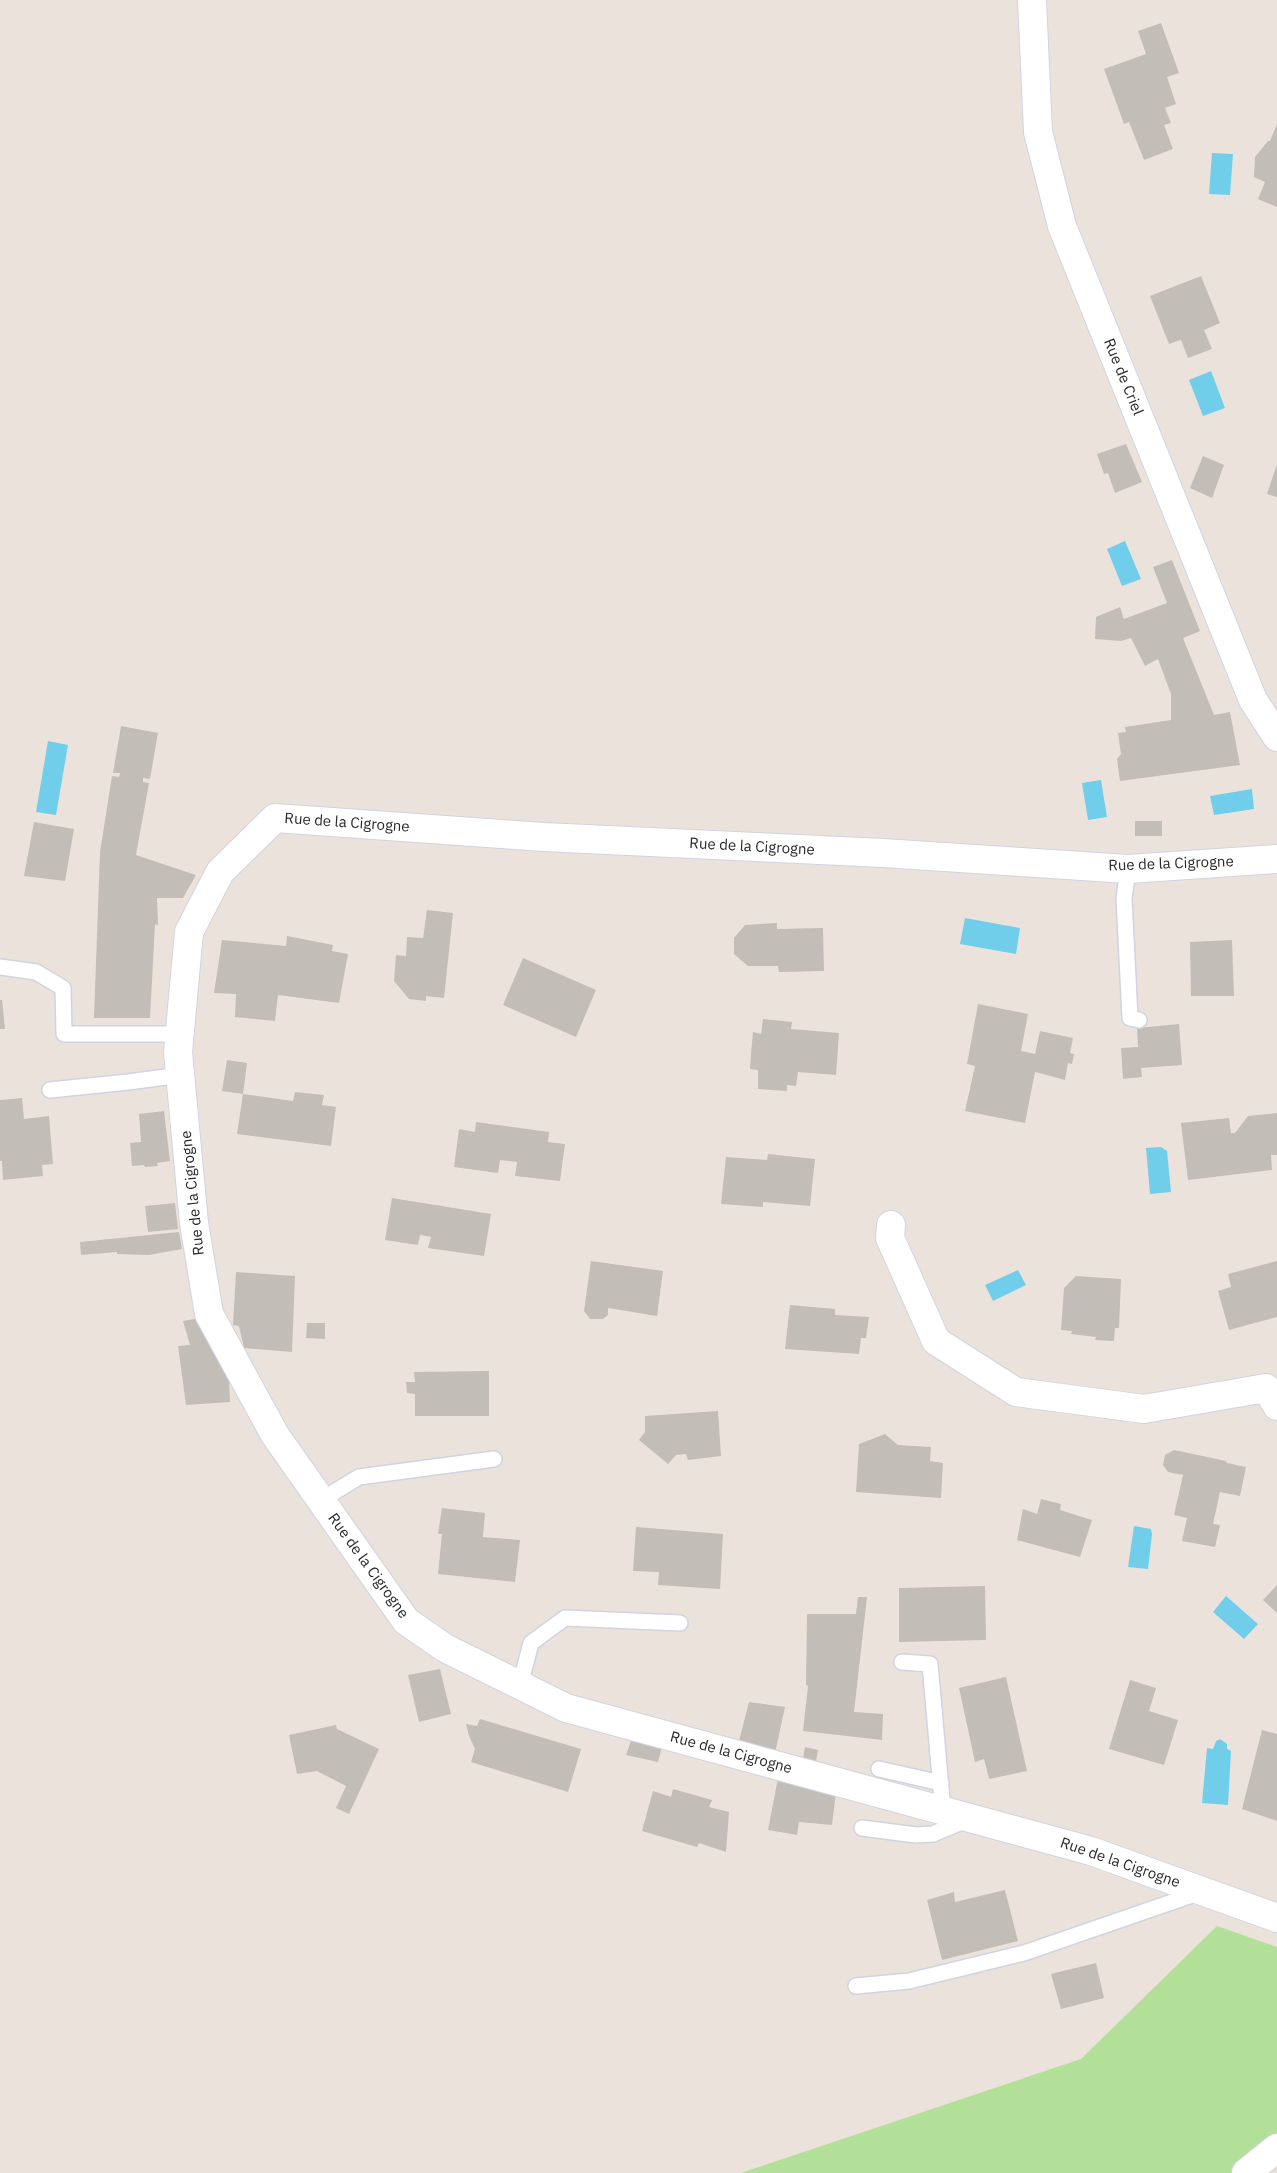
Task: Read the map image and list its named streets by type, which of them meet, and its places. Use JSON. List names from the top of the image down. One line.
{"streets":{"street":["Rue de Criel","Rue de la Cigrogne"]}}
